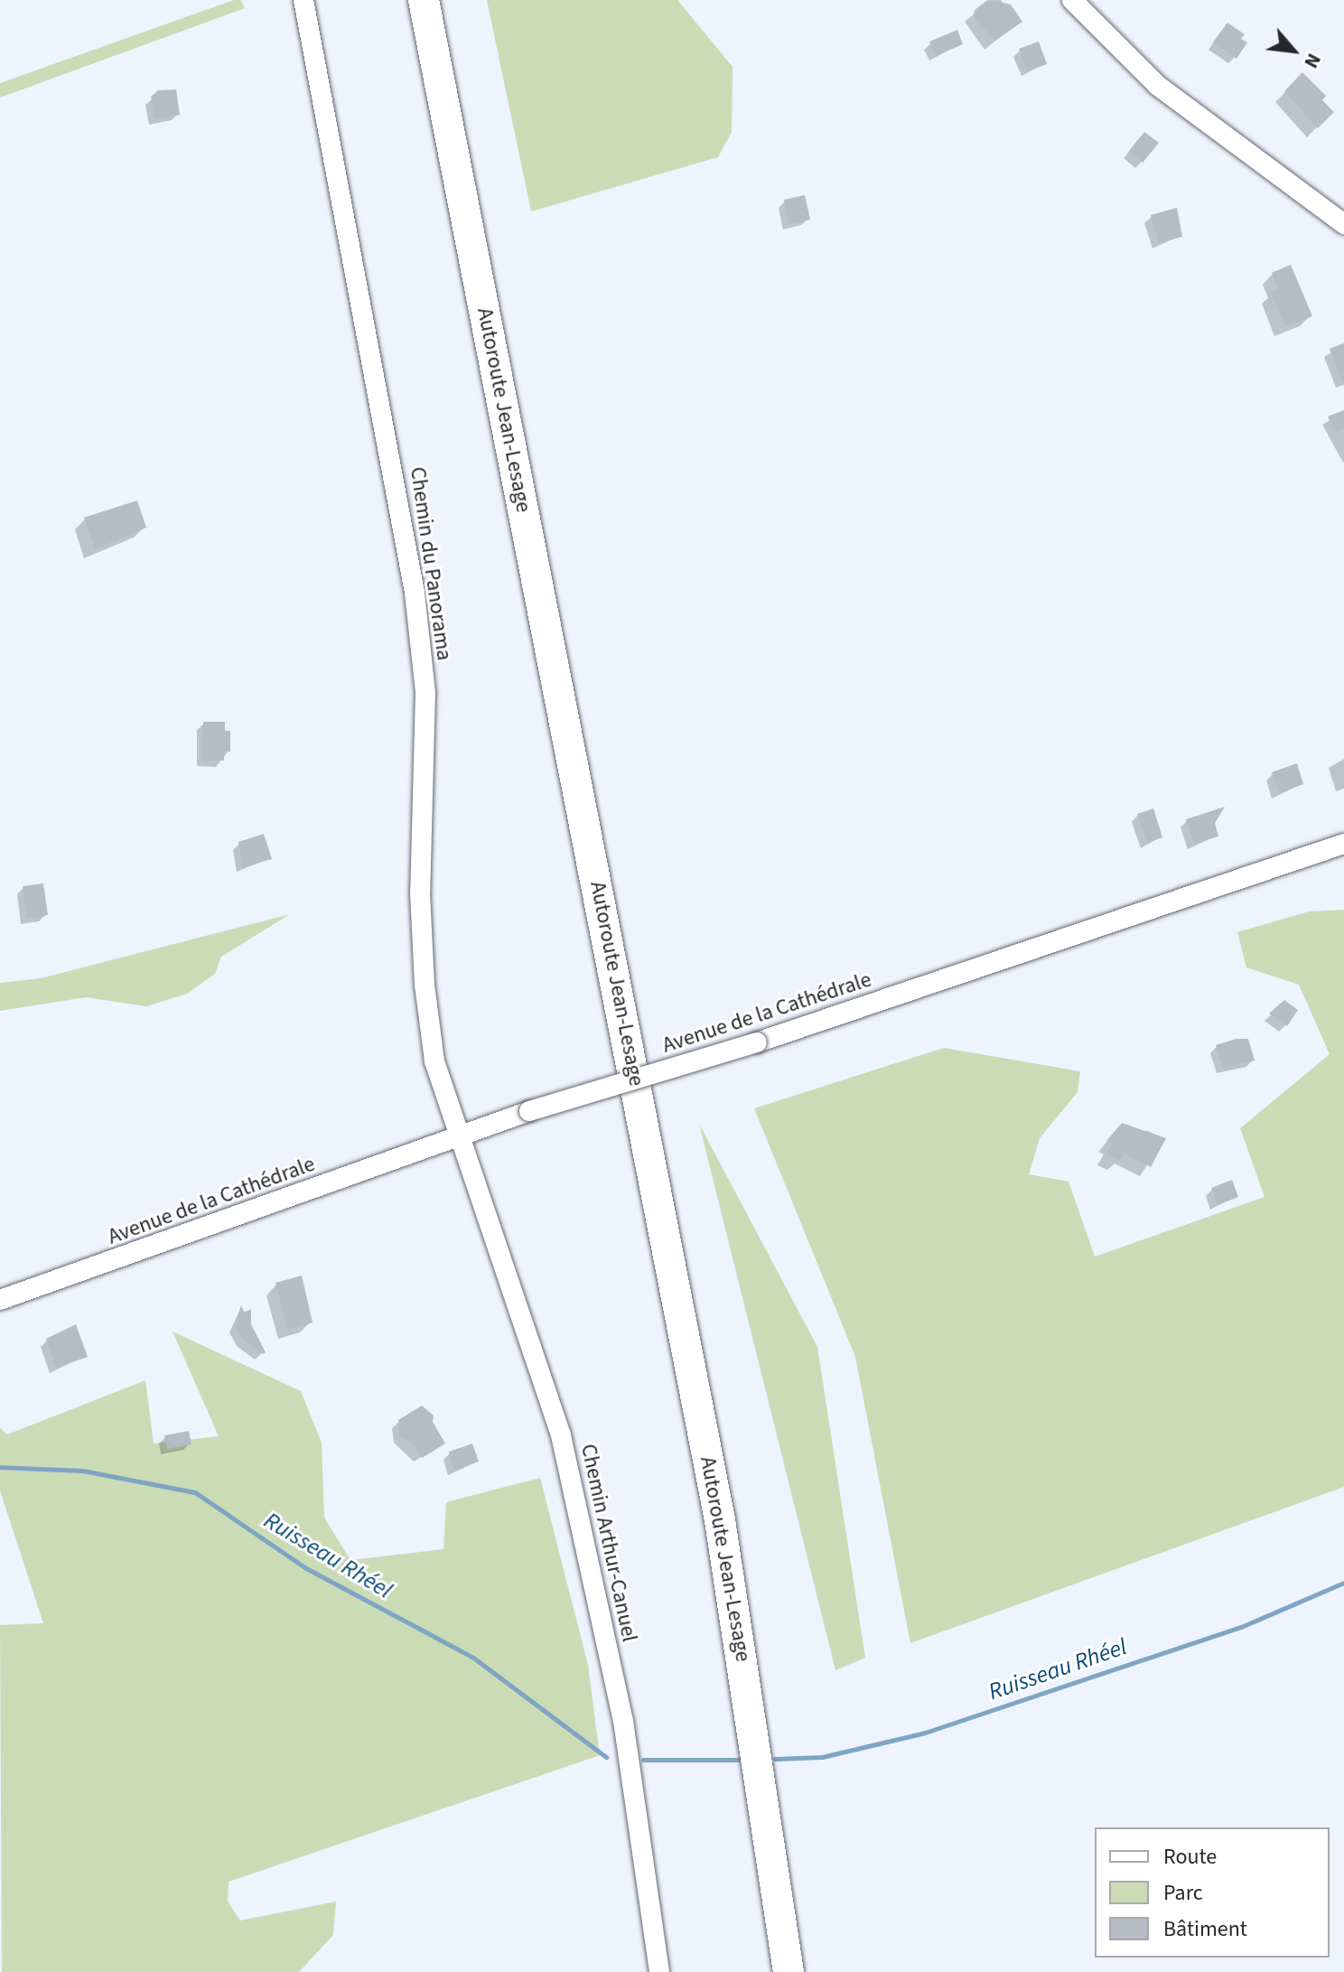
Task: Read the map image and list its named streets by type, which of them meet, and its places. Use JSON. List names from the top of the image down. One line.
{"streets":{"highway":["Autoroute Jean-Lesage"],"street":["Chemin du Panorama","Avenue de la Cathédrale","Chemin Arthur-Canuel"]},"crossings":[["Chemin du Panorama","Avenue de la Cathédrale"],["Chemin du Panorama","Chemin Arthur-Canuel"],["Avenue de la Cathédrale","Chemin Arthur-Canuel"]],"water":["Ruisseau Rhéel"],"legend":["Route","Parc","Bâtiment"],"north":"bottom right"}
